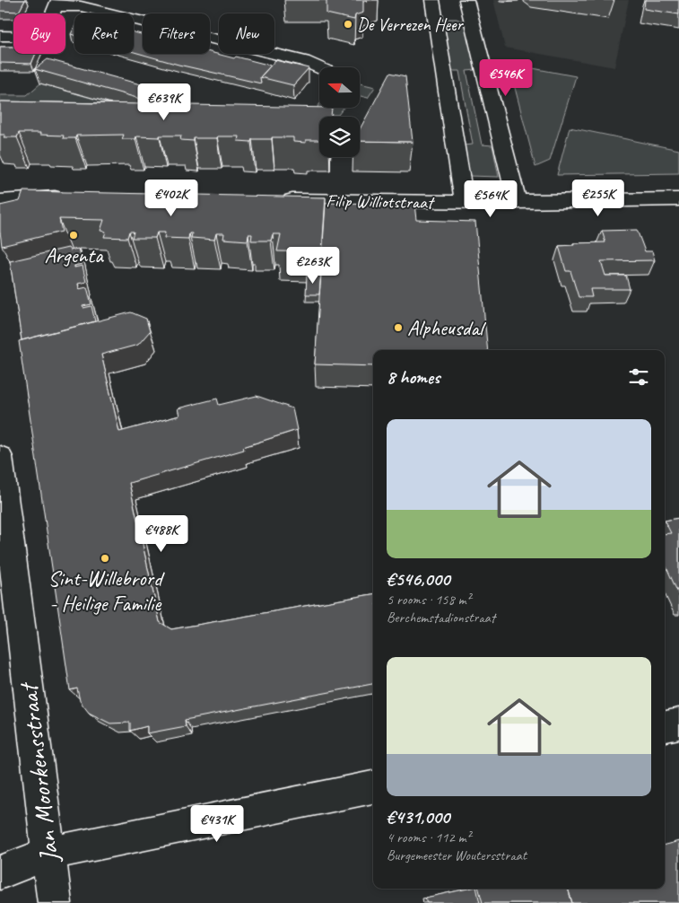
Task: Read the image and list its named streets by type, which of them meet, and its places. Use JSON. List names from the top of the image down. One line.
{"streets":{"street":["Filip Williotstraat","Jan Moorkensstraat"]},"places":["De Verrezen Heer","Argenta","Alpheusdal","Sint-Willebrord - Heilige Familie"],"north":"left","page":{"chip":["Buy","Rent","Filters","New"],"price":["€546K","€639K","€402K","€255K","€564K","€263K","€488K","€431K"],"heading":"8 homes","list":[{"name":"€546,000","note":"5 rooms · 158 m² · Berchemstadionstraat"},{"name":"€431,000","note":"4 rooms · 112 m² · Burgemeester Woutersstraat"}]}}
